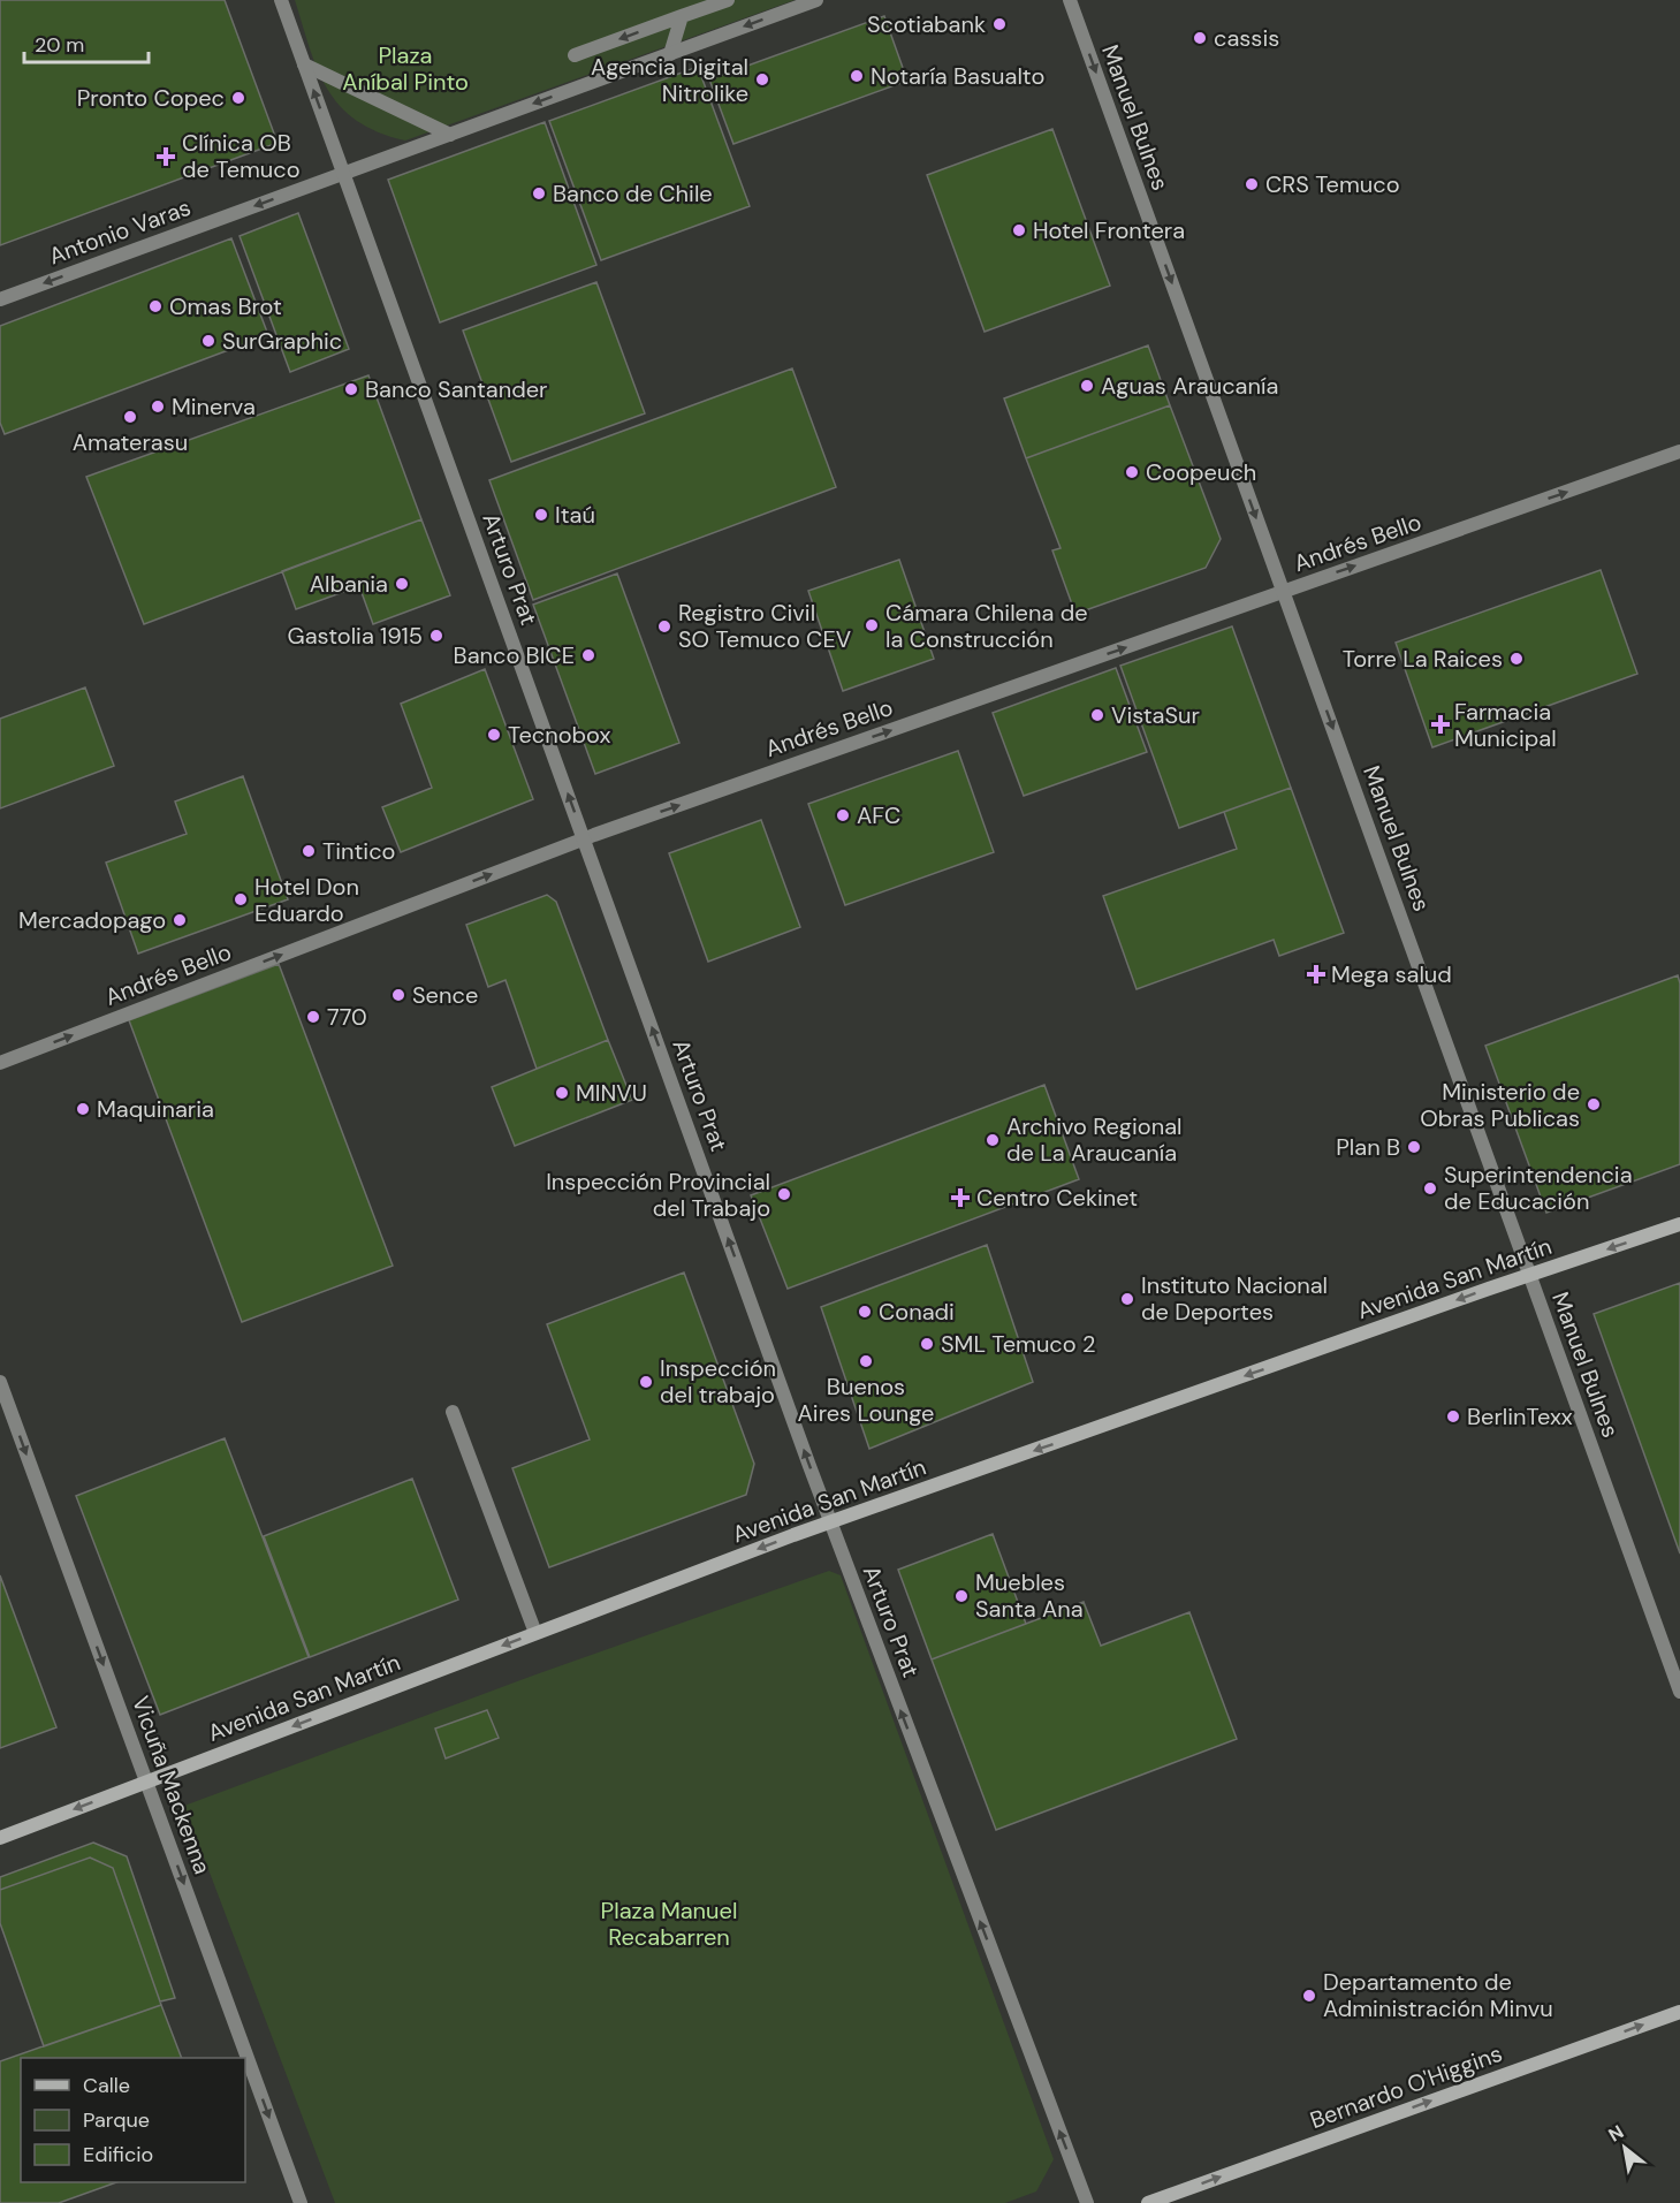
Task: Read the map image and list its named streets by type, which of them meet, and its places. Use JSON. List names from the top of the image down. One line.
{"streets":{"main road":["Avenida San Martín","Bernardo O'Higgins"],"street":["Manuel Bulnes","Antonio Varas","Andrés Bello","Arturo Prat","Vicuña Mackenna"]},"crossings":[["Manuel Bulnes","Andrés Bello"],["Manuel Bulnes","Avenida San Martín"],["Antonio Varas","Arturo Prat"],["Andrés Bello","Arturo Prat"],["Arturo Prat","Avenida San Martín"],["Avenida San Martín","Vicuña Mackenna"]],"one_way":["Manuel Bulnes","Antonio Varas","Andrés Bello","Arturo Prat","Avenida San Martín","Vicuña Mackenna","Bernardo O'Higgins"],"parks":["Plaza Aníbal Pinto","Plaza Manuel Recabarren"],"places":{"other":["Scotiabank","cassis","Notaría Basualto","Agencia Digital Nitrolike","Pronto Copec","CRS Temuco","Banco de Chile","Hotel Frontera","Omas Brot","SurGraphic","Aguas Araucanía","Banco Santander","Minerva","Amaterasu","Coopeuch","Itaú","Albania","Cámara Chilena de la Construcción","Registro Civil SO Temuco CEV","Gastolia 1915","Banco BICE","Torre La Raices","VistaSur","Tecnobox","AFC","Tintico","Hotel Don Eduardo","Mercadopago","Sence","770","MINVU","Ministerio de Obras Publicas","Maquinaria","Archivo Regional de La Araucanía","Plan B","Superintendencia de Educación","Inspección Provincial del Trabajo","Instituto Nacional de Deportes","Conadi","SML Temuco 2","Buenos Aires Lounge","Inspección del trabajo","BerlinTexx","Muebles Santa Ana","Departamento de Administración Minvu"],"health":["Clínica OB de Temuco","Farmacia Municipal","Mega salud","Centro Cekinet"]},"legend":["Calle","Parque","Edificio"],"scale_bar":"20 m","north":"top left"}
